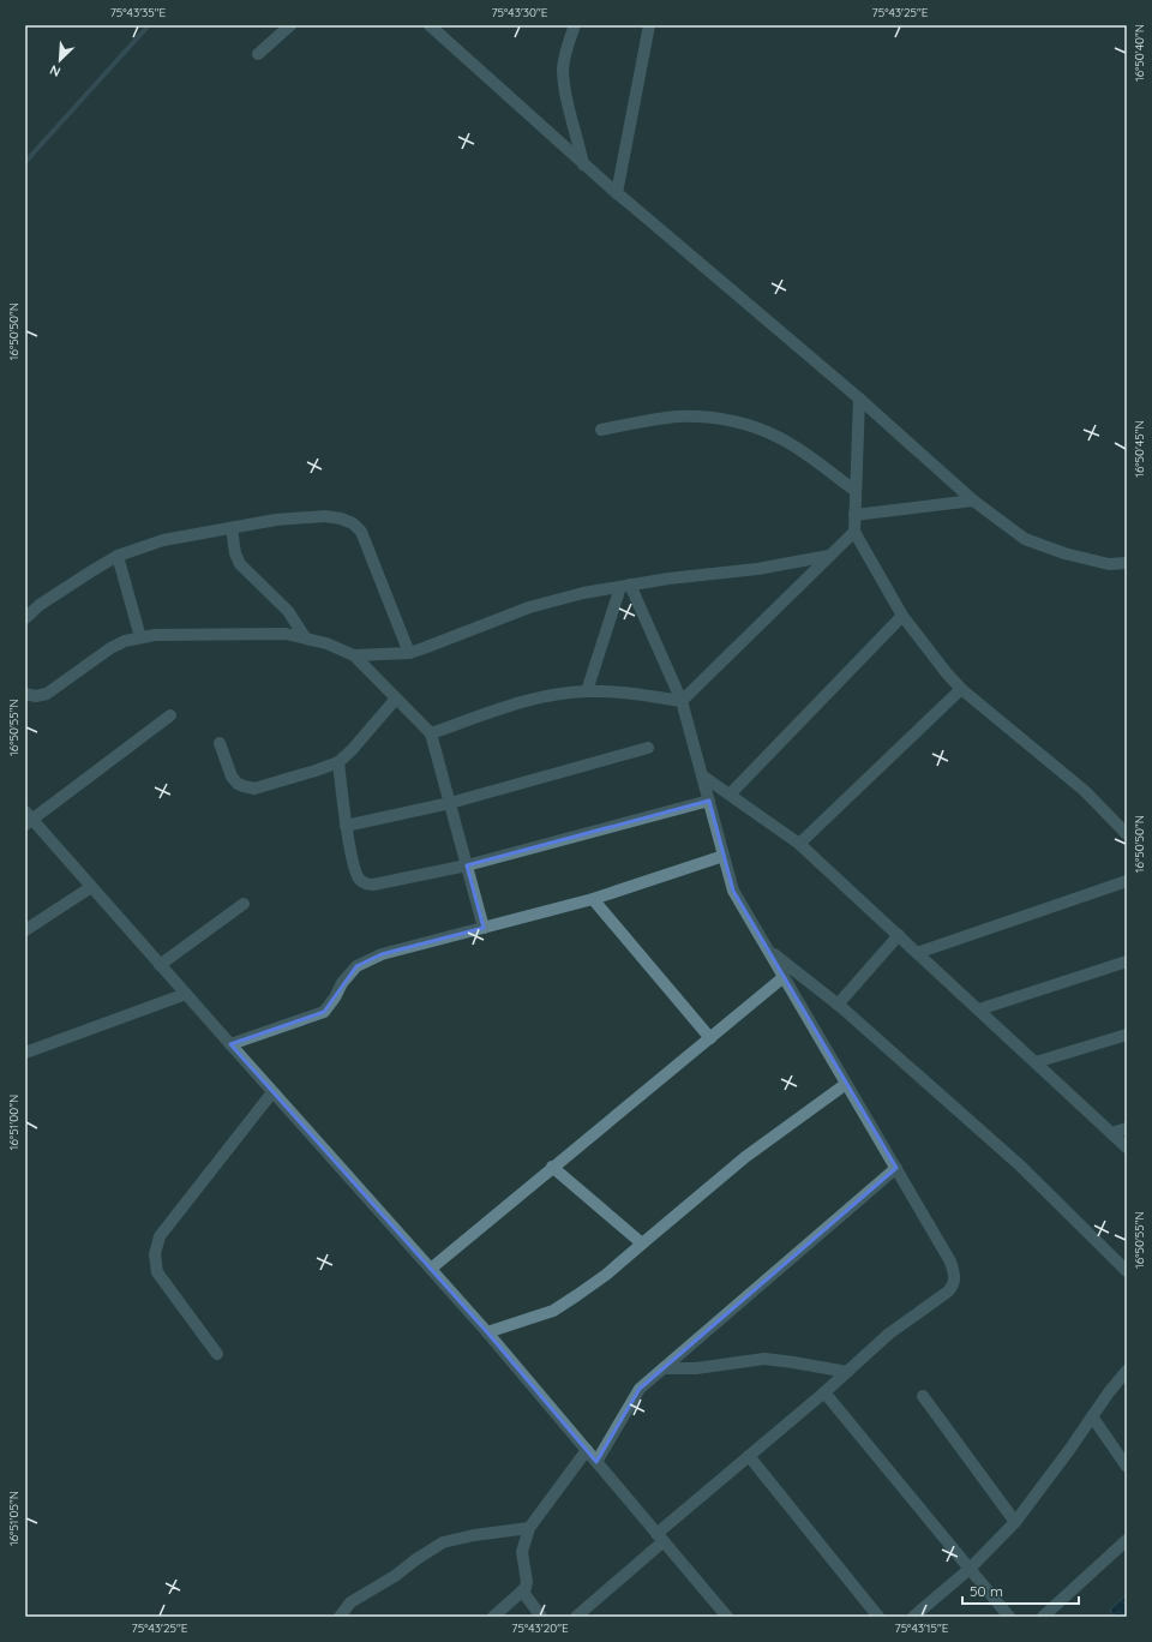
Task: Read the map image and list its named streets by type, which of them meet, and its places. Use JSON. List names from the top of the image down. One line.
{"scale_bar":"50 m","north":"bottom left","coordinates":["75°43'35\"E","75°43'30\"E","75°43'25\"E","16°50'40\"N","16°50'50\"N","16°50'45\"N","16°50'55\"N","16°51'00\"N","16°51'05\"N","75°43'20\"E","75°43'15\"E"]}
